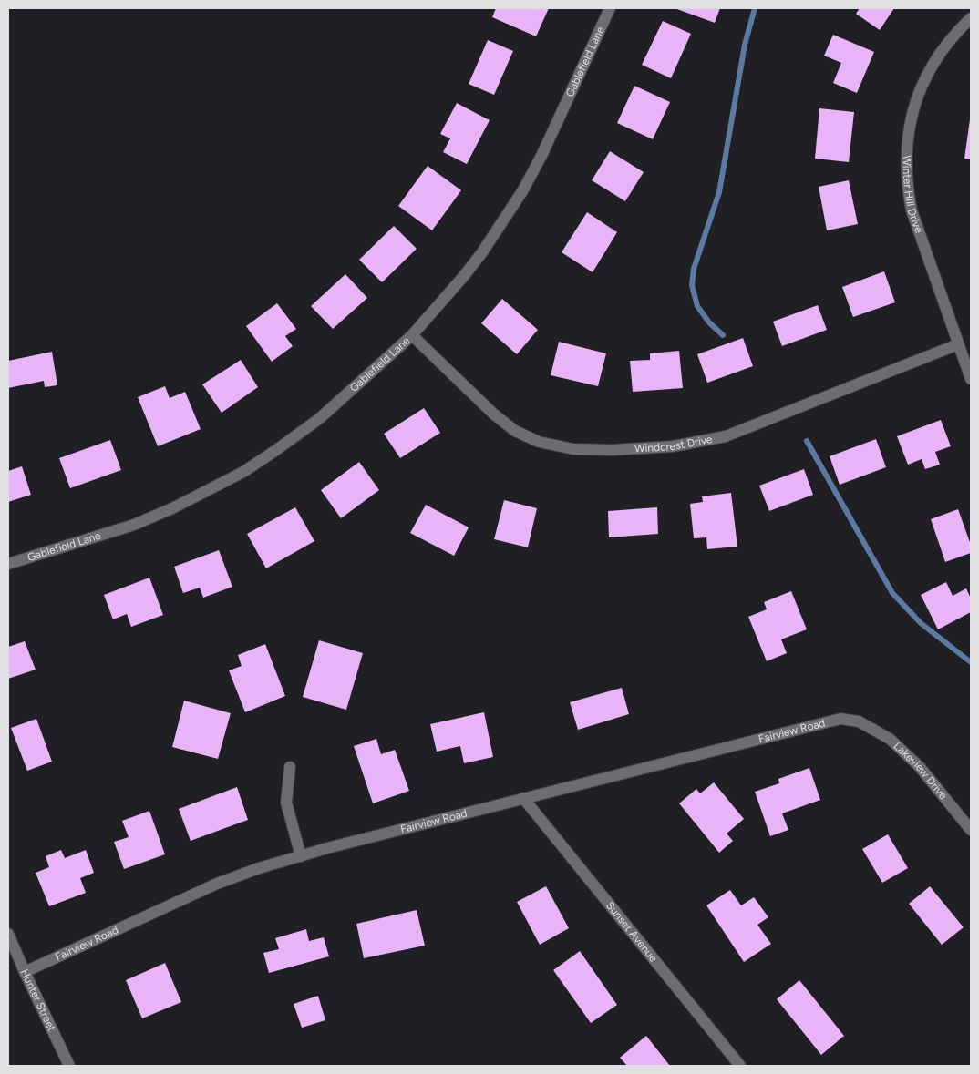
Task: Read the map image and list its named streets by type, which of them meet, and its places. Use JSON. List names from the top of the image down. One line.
{"streets":{"street":["Gablefield Lane","Winter Hill Drive","Windcrest Drive","Fairview Road","Lakeview Drive","Sunset Avenue","Hunter Street"]},"crossings":[["Gablefield Lane","Windcrest Drive"],["Winter Hill Drive","Windcrest Drive"],["Fairview Road","Lakeview Drive"],["Fairview Road","Sunset Avenue"],["Fairview Road","Hunter Street"]]}
